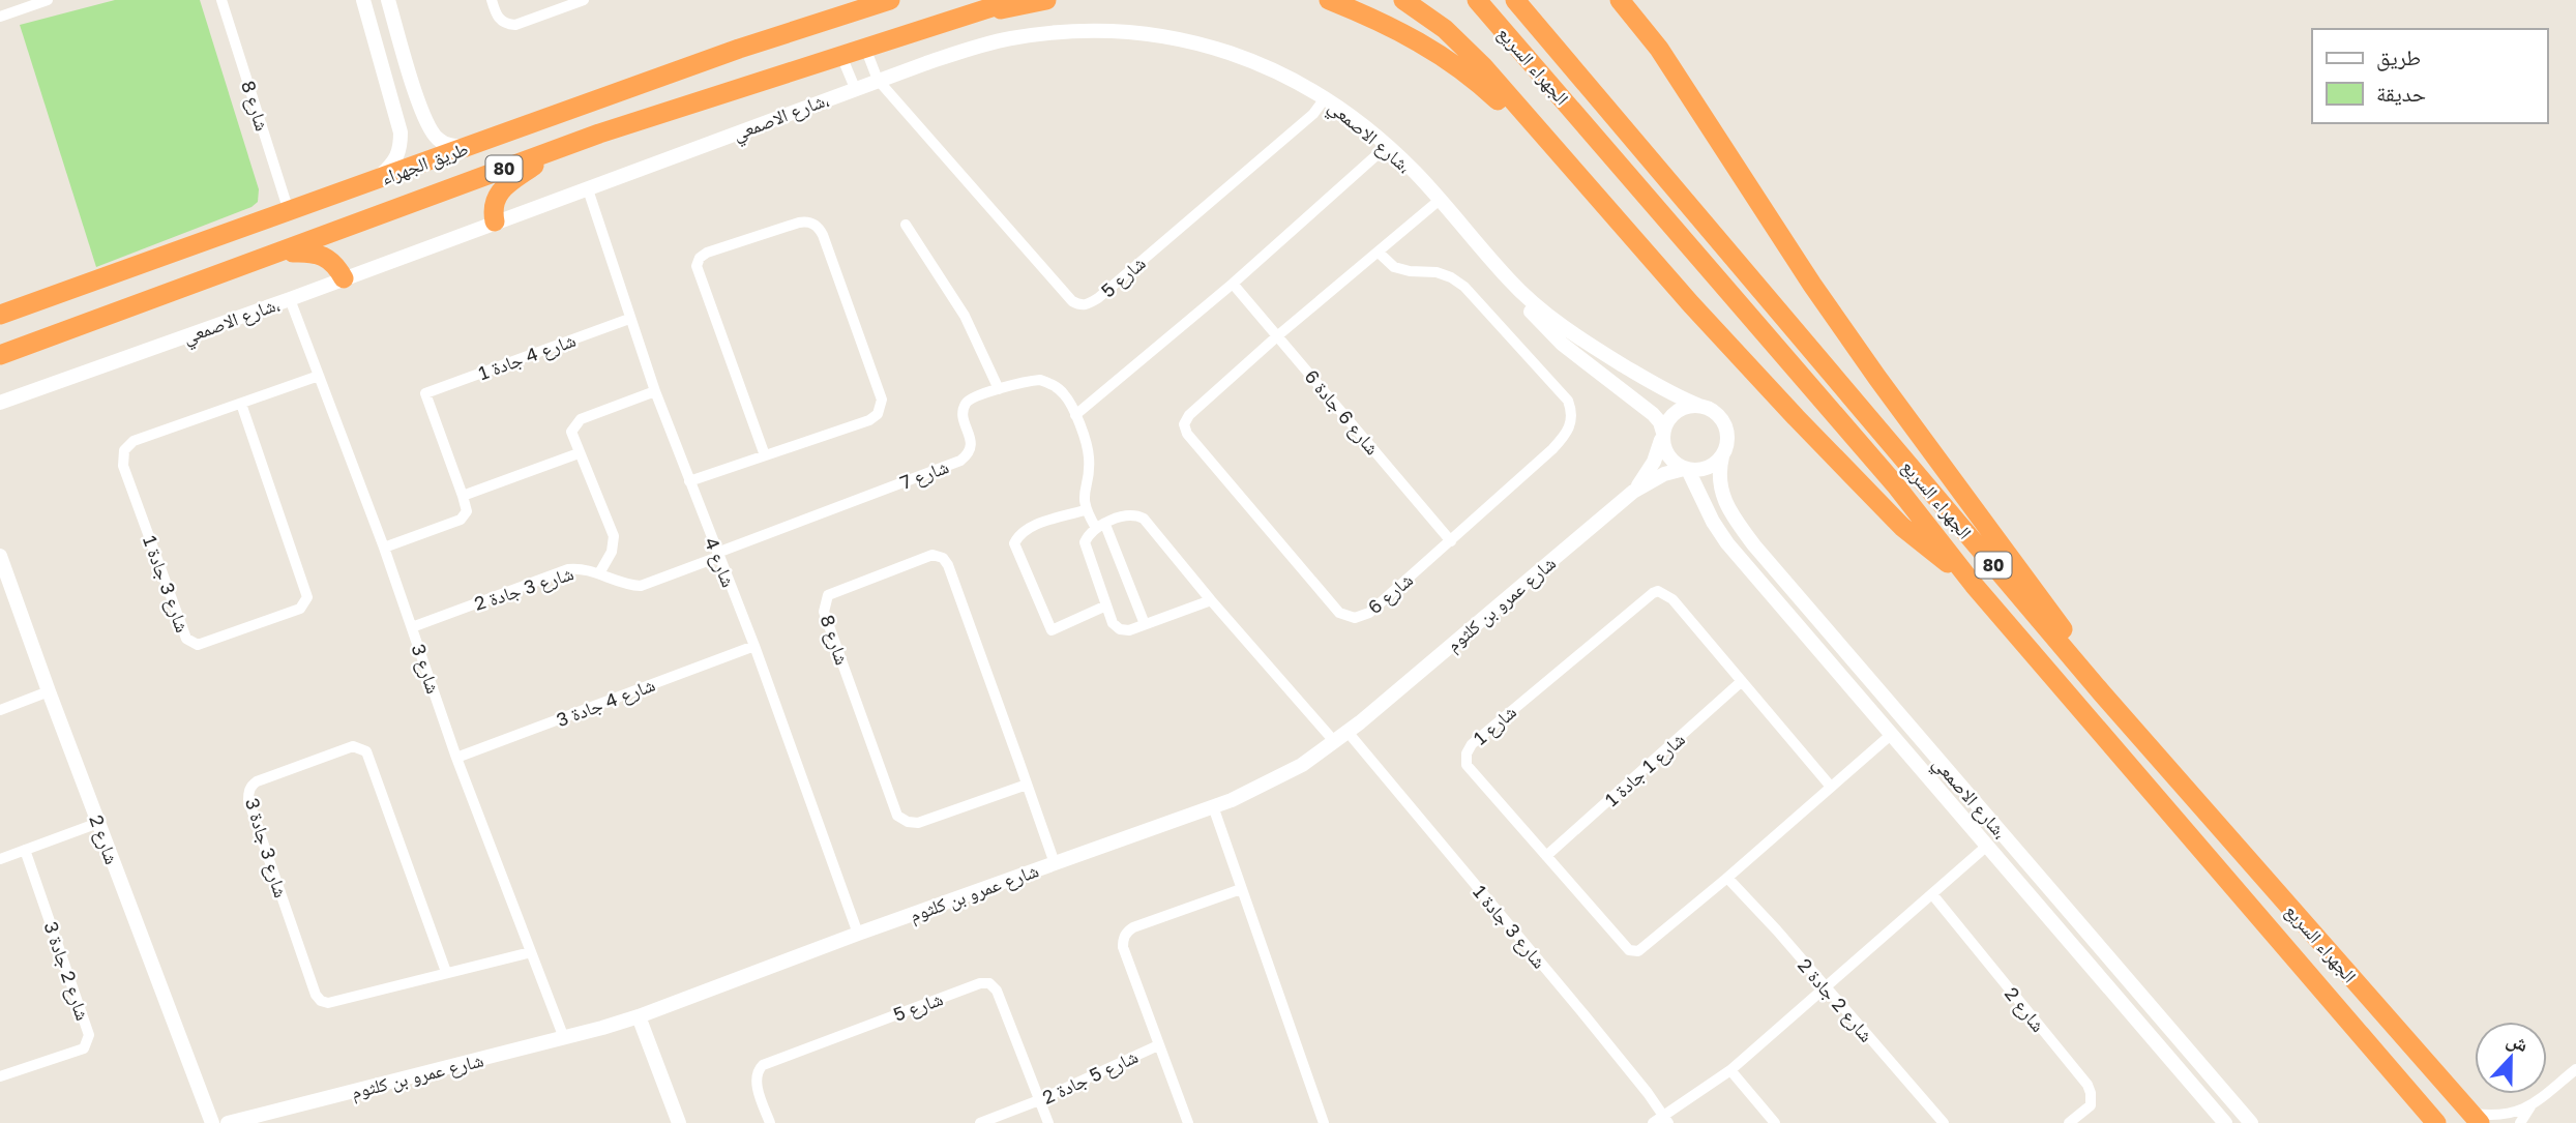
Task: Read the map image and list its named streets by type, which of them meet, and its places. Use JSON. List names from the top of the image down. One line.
{"streets":{"highway":["الجهراء السريع","طريق الجهراء","80"],"street":["شارع 8","شارع الاصمعي،","شارع 5","شارع 4 جادة 1","شارع 6 جادة 6","شارع 7","شارع 4","شارع 3 جادة 1","شارع 3 جادة 2","شارع 6","شارع عمرو بن كلثوم","شارع 3","شارع 4 جادة 3","شارع 1","شارع 1 جادة 1","شارع 2","شارع 3 جادة 3","شارع 2 جادة 3","شارع 2 جادة 2","شارع 5 جادة 2"]},"crossings":[["شارع 8","طريق الجهراء"],["شارع 8","شارع عمرو بن كلثوم"],["شارع الاصمعي،","شارع 5"],["شارع الاصمعي،","شارع 4"],["شارع الاصمعي،","شارع 6"],["شارع الاصمعي،","شارع عمرو بن كلثوم"],["شارع الاصمعي،","شارع 3"],["شارع الاصمعي،","شارع 1"],["شارع 5","شارع 5 جادة 2"],["شارع 4 جادة 1","شارع 4"],["شارع 6 جادة 6","شارع 6"],["شارع 7","شارع 4"],["شارع 7","شارع 3 جادة 2"],["شارع 4","شارع 3 جادة 2"],["شارع 4","شارع عمرو بن كلثوم"],["شارع 4","شارع 4 جادة 3"],["شارع 3 جادة 1","شارع عمرو بن كلثوم"],["شارع 3 جادة 1","شارع 3"],["شارع 3 جادة 2","شارع 3"],["شارع عمرو بن كلثوم","شارع 3"],["شارع 3","شارع 4 جادة 3"],["شارع 3","شارع 3 جادة 3"],["شارع 1","شارع 1 جادة 1"],["شارع 1","شارع 2 جادة 2"]],"legend":["طريق","حديقة"],"north":"top"}
